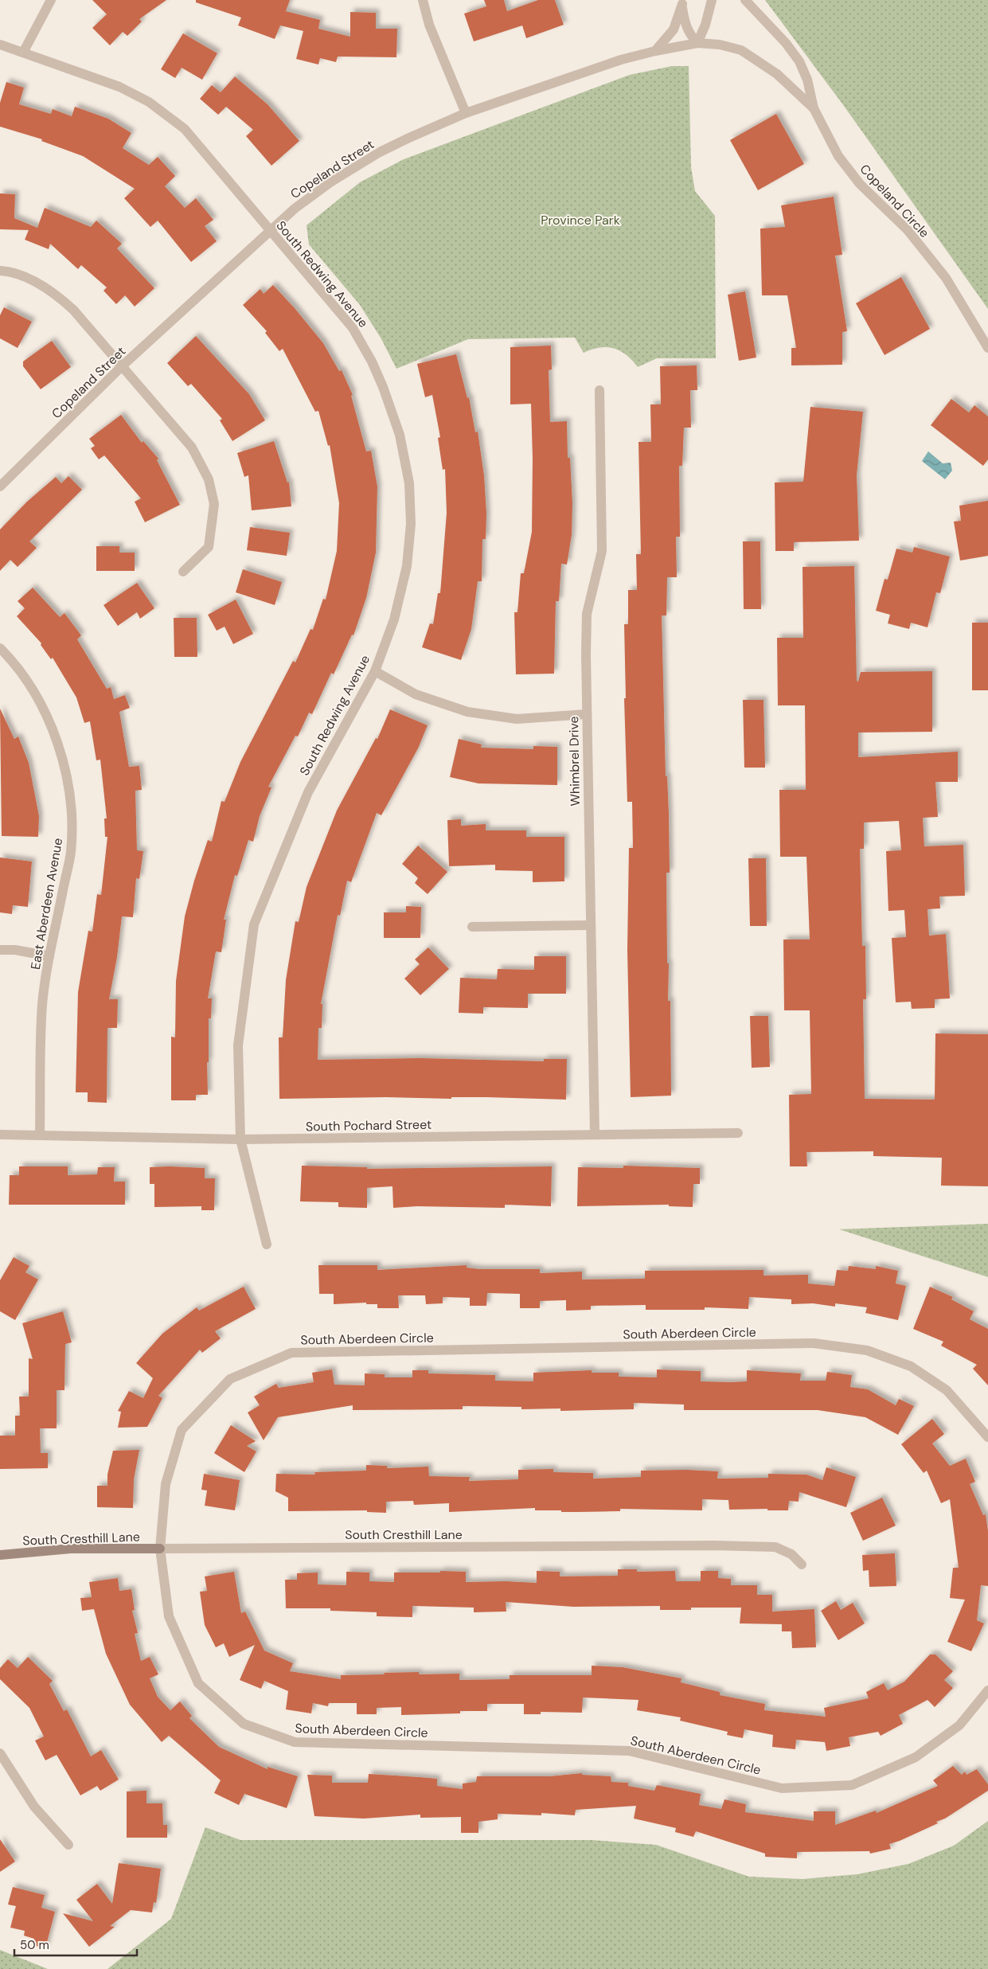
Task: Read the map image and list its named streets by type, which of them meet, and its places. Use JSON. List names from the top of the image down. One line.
{"streets":{"street":["Copeland Street","Copeland Circle","South Redwing Avenue","Whimbrel Drive","East Aberdeen Avenue","South Pochard Street","South Aberdeen Circle","South Cresthill Lane"]},"crossings":[["Copeland Street","Copeland Circle"],["Copeland Street","South Redwing Avenue"],["South Redwing Avenue","South Pochard Street"],["Whimbrel Drive","South Pochard Street"],["East Aberdeen Avenue","South Pochard Street"],["South Aberdeen Circle","South Cresthill Lane"]],"parks":["Province Park"],"scale_bar":"50 m"}
